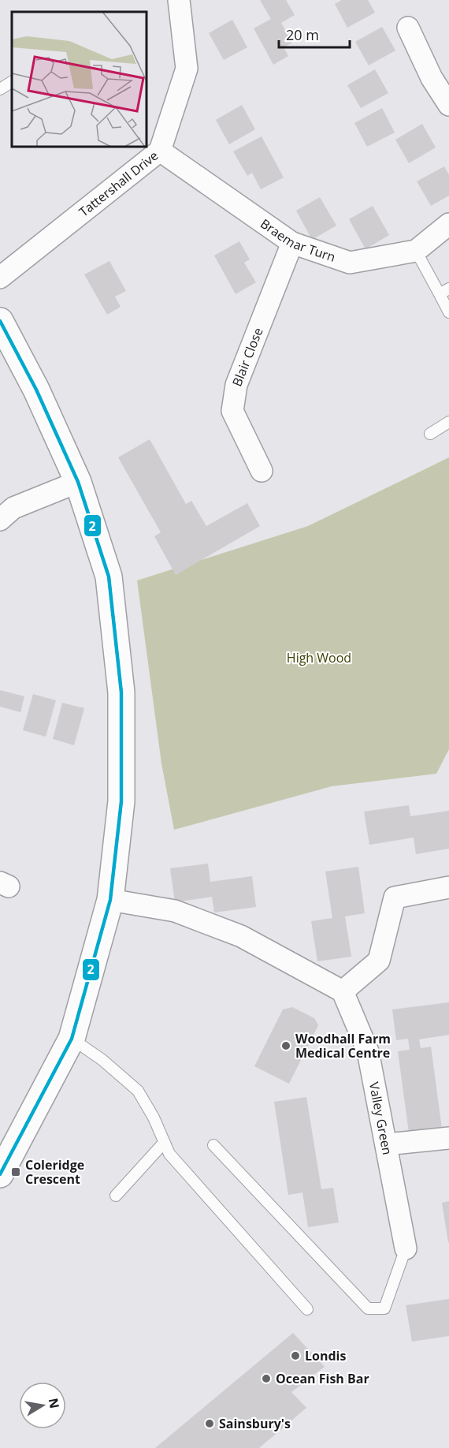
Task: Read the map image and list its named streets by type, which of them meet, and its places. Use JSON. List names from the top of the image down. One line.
{"streets":{"street":["Tattershall Drive","Braemar Turn","Blair Close","Valley Green"]},"crossings":[["Tattershall Drive","Braemar Turn"],["Braemar Turn","Blair Close"]],"parks":["High Wood"],"places":{"other":["Woodhall Farm Medical Centre","Londis","Ocean Fish Bar","Sainsbury's"],"transit":["Coleridge Crescent"]},"lines":["transit line 2"],"scale_bar":"20 m","north":"right"}
